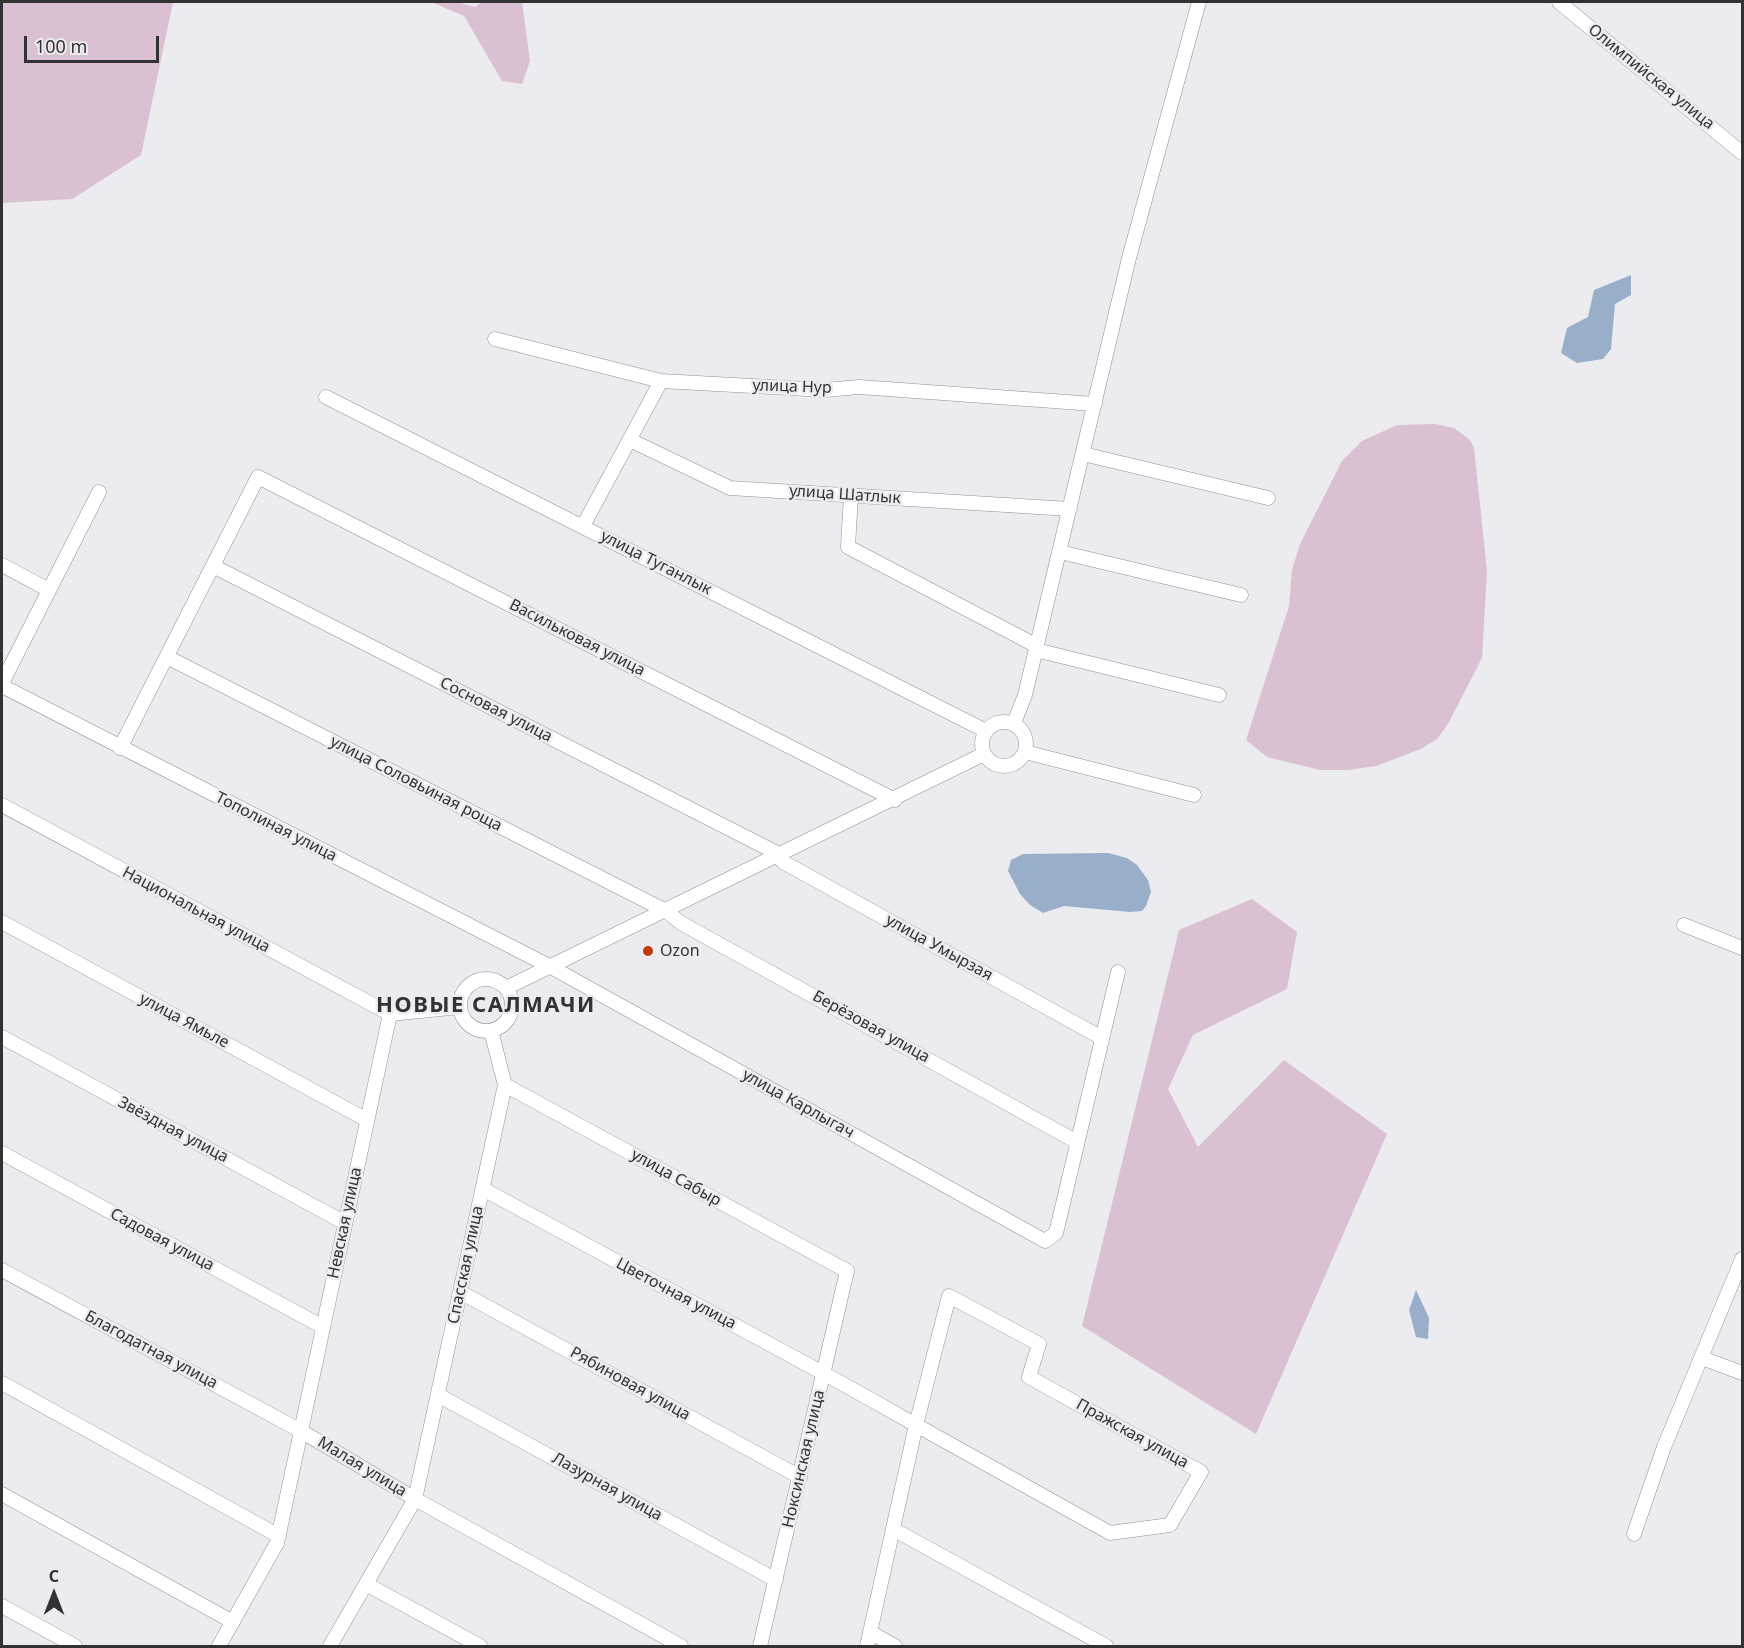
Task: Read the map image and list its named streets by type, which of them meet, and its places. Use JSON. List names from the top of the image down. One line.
{"streets":{"street":["Олимпийская улица","улица Нур","улица Шатлык","улица Туганлык","Васильковая улица","Сосновая улица","улица Соловьиная роща","Тополиная улица","Национальная улица","улица Умырзая","улица Ямьле","Берёзовая улица","улица Карлыгач","Звёздная улица","улица Сабыр","Невская улица","Садовая улица","Спасская улица","Цветочная улица","Благодатная улица","Рябиновая улица","Пражская улица","Ноксинская улица","Малая улица","Лазурная улица"]},"crossings":[["Васильковая улица","Сосновая улица"],["Сосновая улица","улица Умырзая"],["улица Соловьиная роща","Берёзовая улица"],["Тополиная улица","улица Карлыгач"],["Национальная улица","Невская улица"],["улица Ямьле","Невская улица"],["Берёзовая улица","улица Карлыгач"],["Звёздная улица","Невская улица"],["улица Сабыр","Спасская улица"],["улица Сабыр","Ноксинская улица"],["Невская улица","Садовая улица"],["Невская улица","Благодатная улица"],["Невская улица","Малая улица"],["Спасская улица","Цветочная улица"],["Спасская улица","Рябиновая улица"],["Спасская улица","Малая улица"],["Спасская улица","Лазурная улица"],["Цветочная улица","Пражская улица"],["Цветочная улица","Ноксинская улица"],["Благодатная улица","Малая улица"],["Рябиновая улица","Ноксинская улица"],["Ноксинская улица","Лазурная улица"]],"districts":["НОВЫЕ САЛМАЧИ"],"places":["Ozon"],"scale_bar":"100 m","north":"top"}
